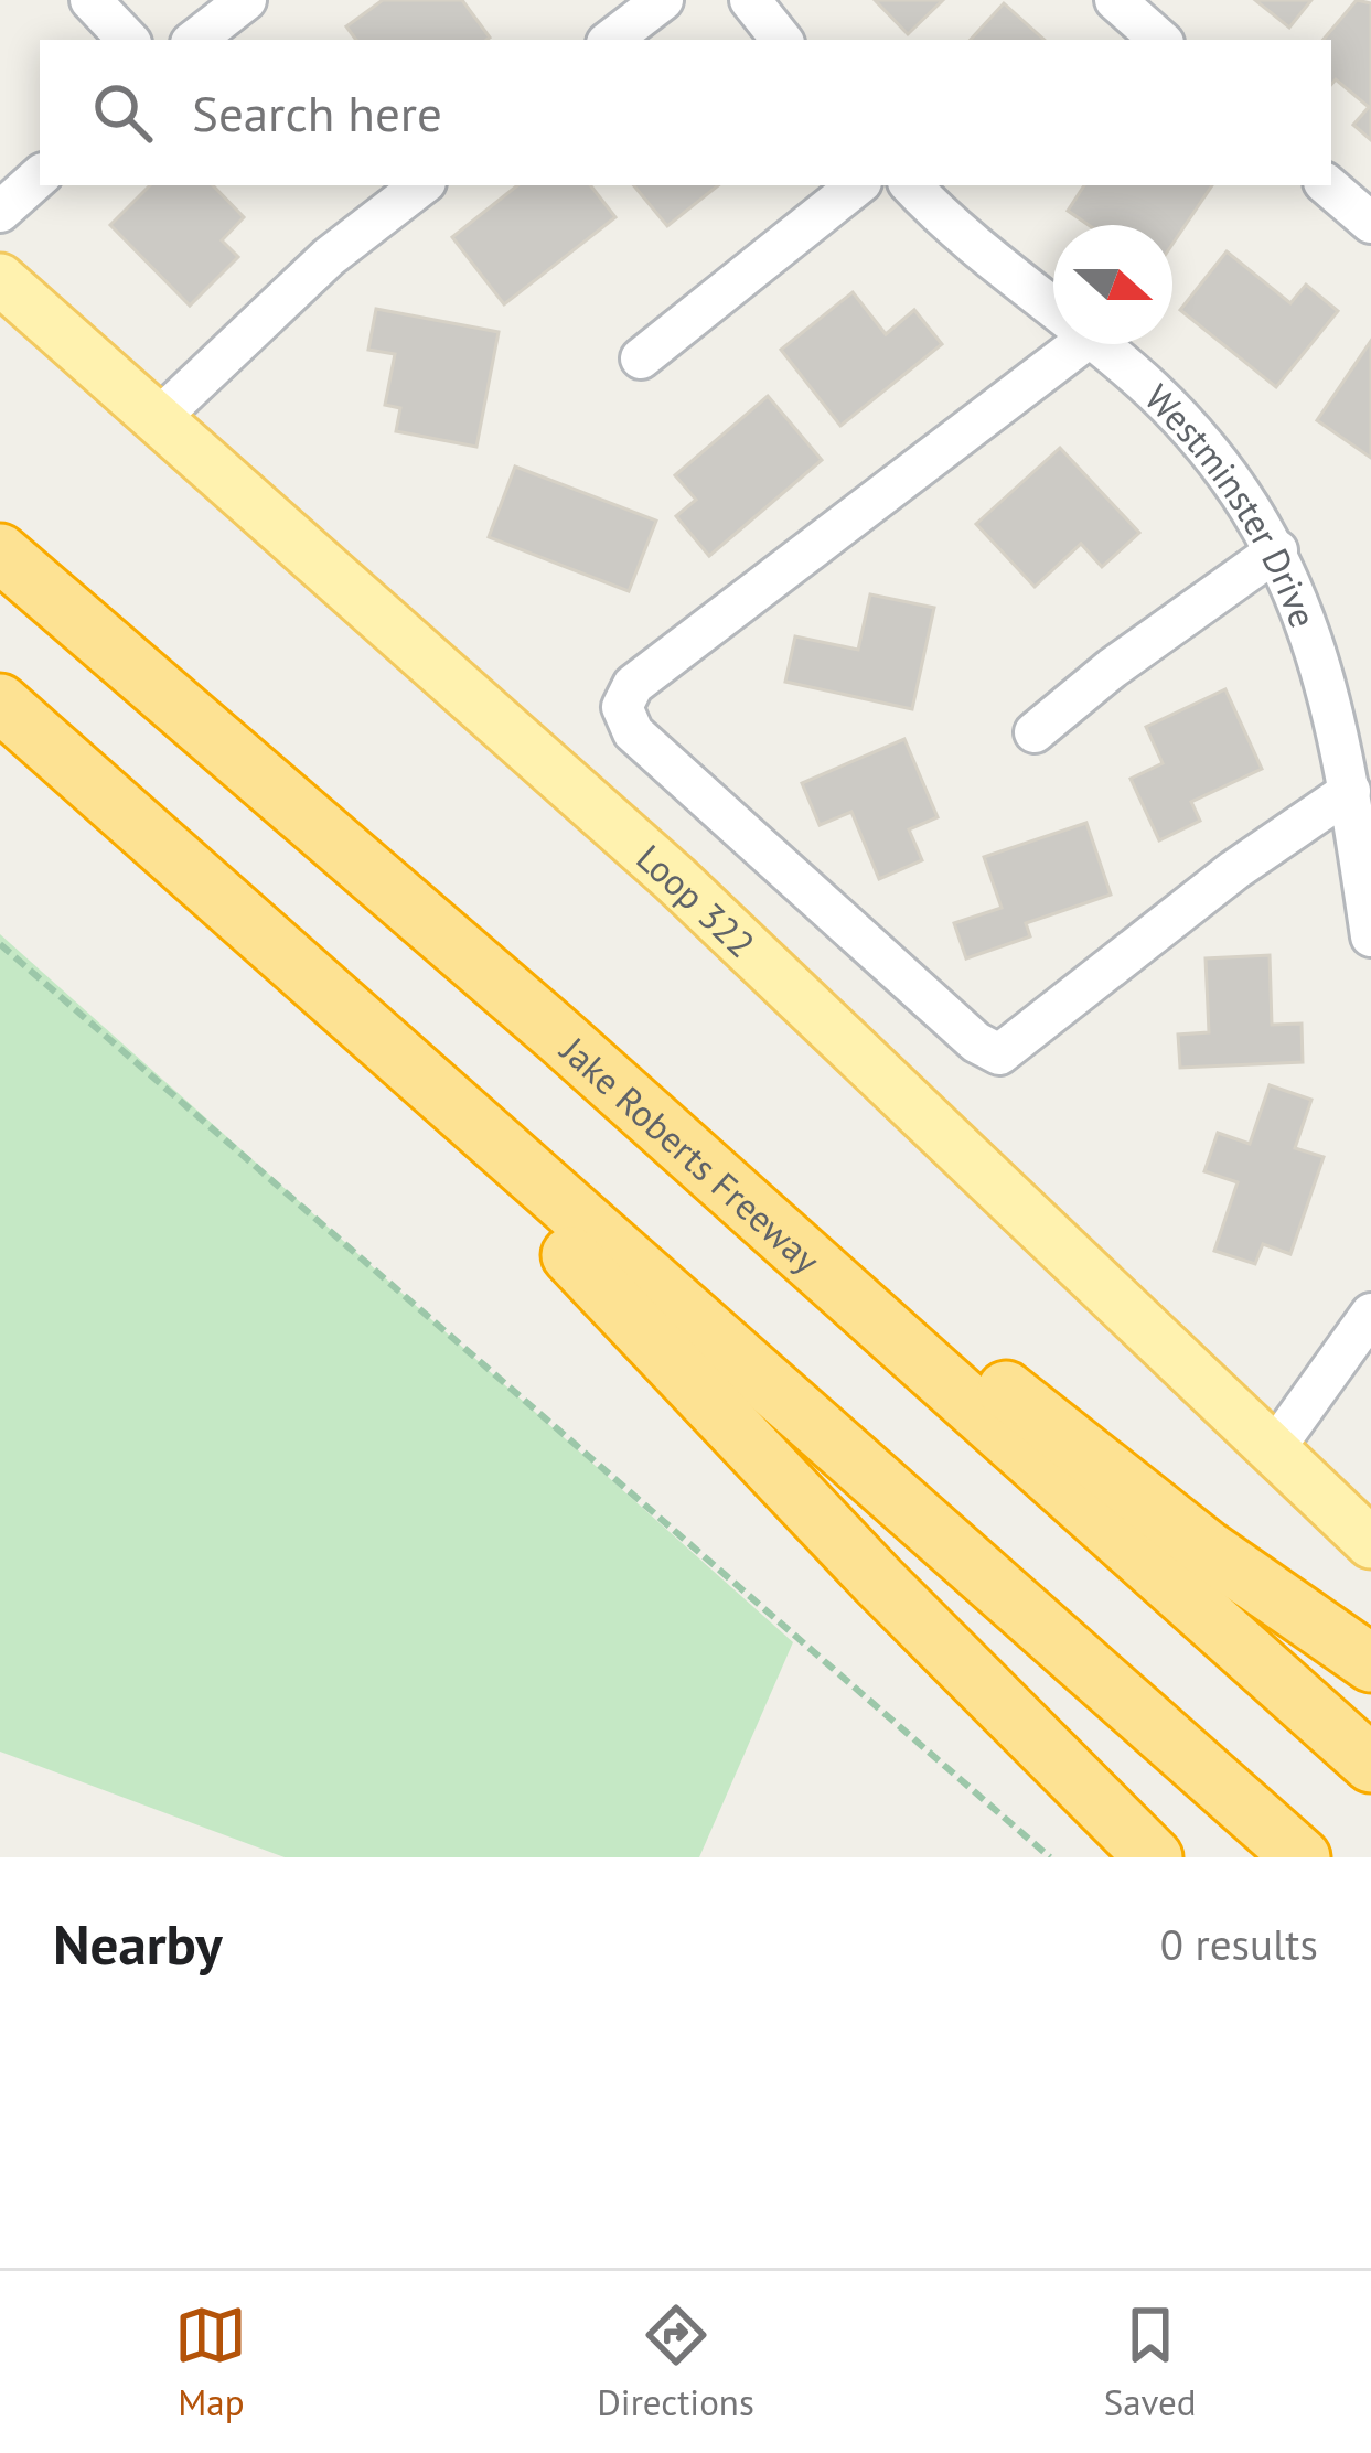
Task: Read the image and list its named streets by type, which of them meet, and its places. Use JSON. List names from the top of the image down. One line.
{"streets":{"highway":["Jake Roberts Freeway"],"main road":["Loop 322"],"street":["Westminster Drive"]},"north":"right","page":{"search":"Search here","heading":["Nearby","0 results"],"nav":["Map","Directions","Saved"]}}
